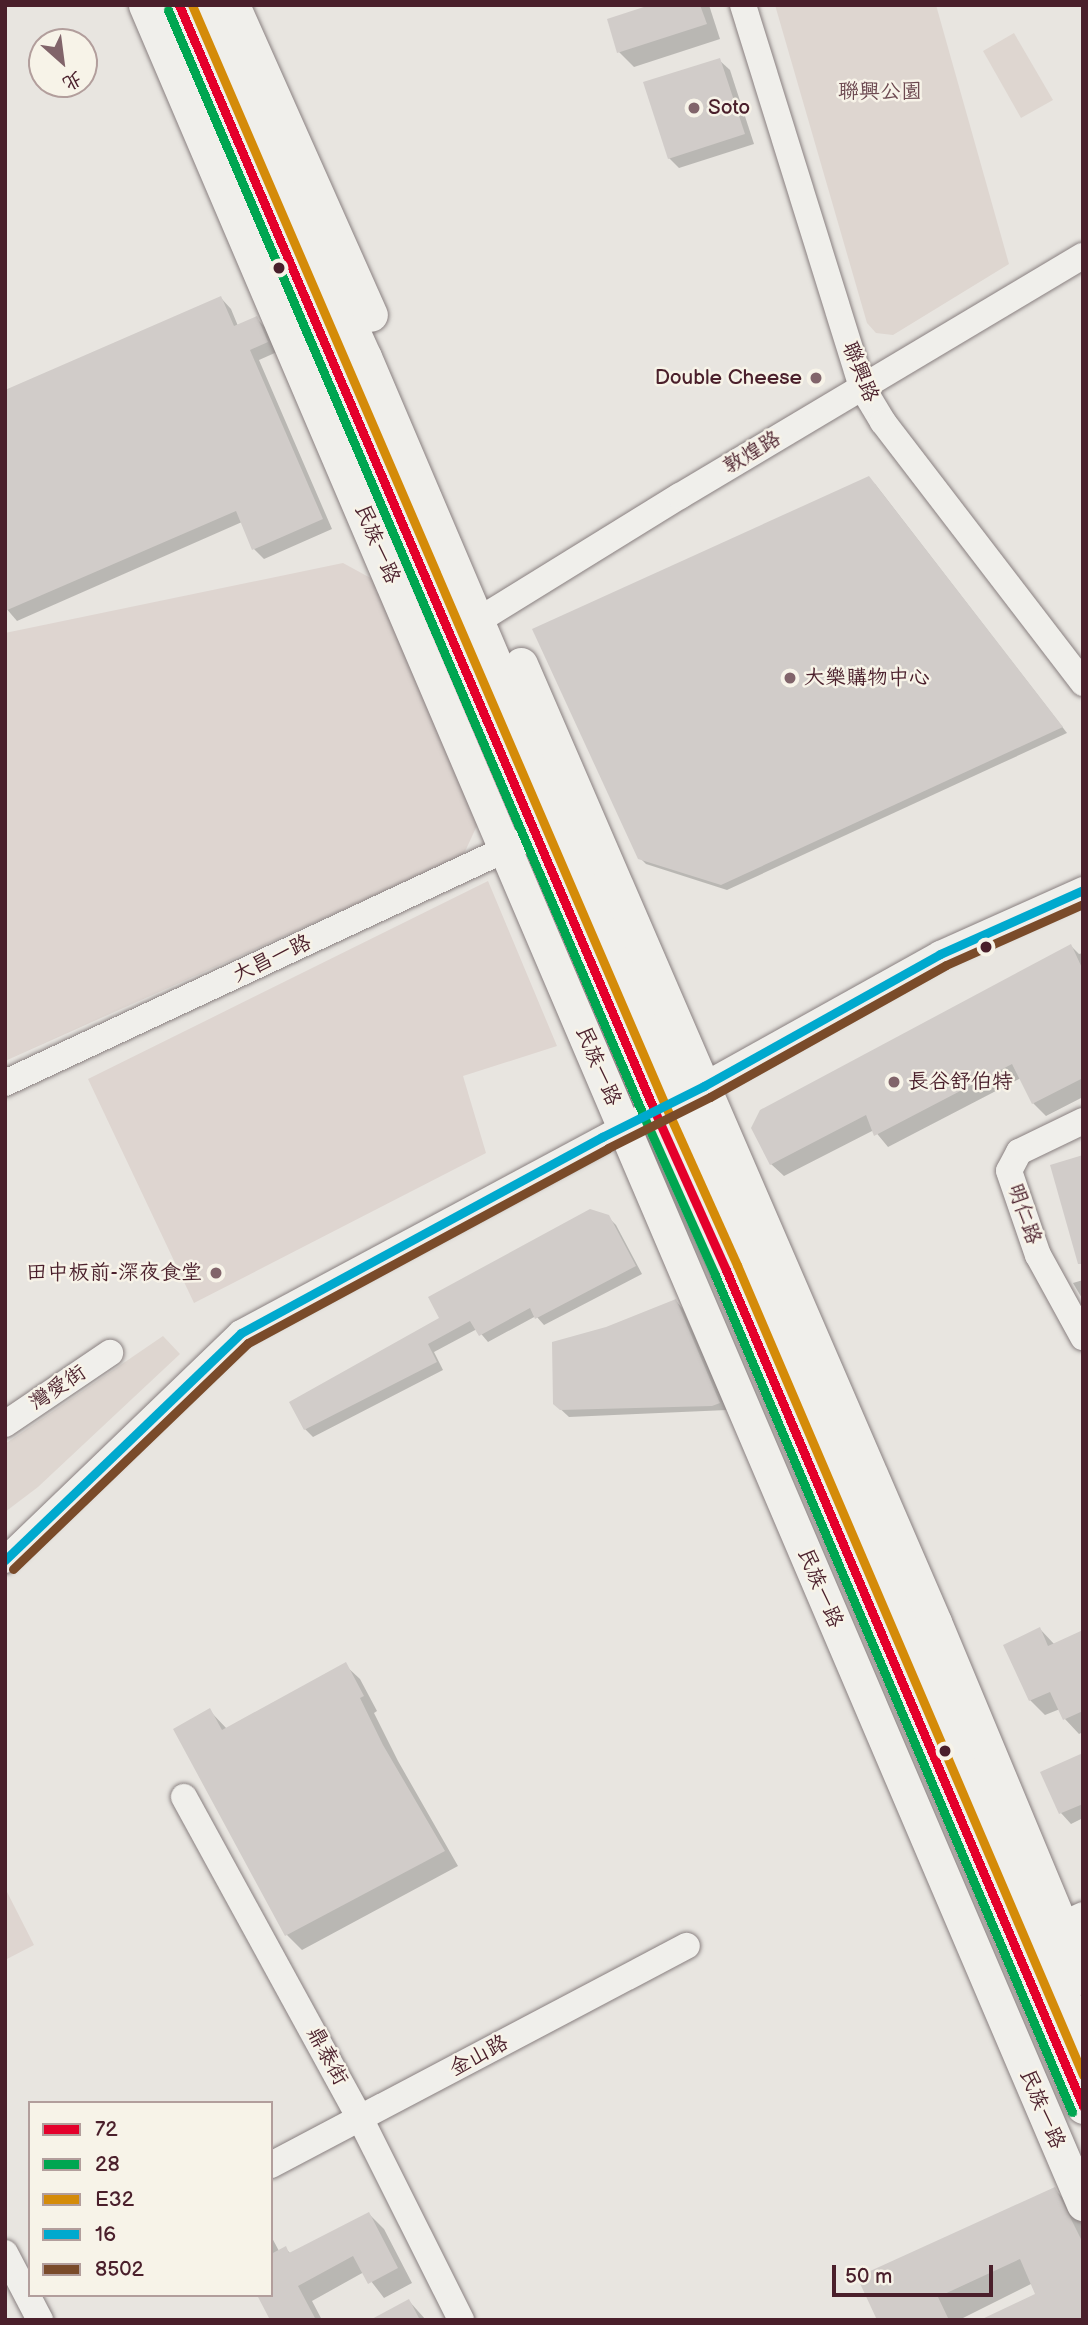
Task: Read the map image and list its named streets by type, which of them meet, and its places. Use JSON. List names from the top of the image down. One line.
{"streets":{"main road":["民族一路"],"street":["聯興路","敦煌路","大昌一路","明仁路","灣愛街","鼎泰街","金山路"]},"crossings":[["聯興路","敦煌路"],["敦煌路","民族一路"],["民族一路","大昌一路"],["鼎泰街","金山路"]],"parks":["聯興公園"],"places":["Soto","Double Cheese","大樂購物中心","長谷舒伯特","田中板前-深夜食堂"],"lines":["transit line 72","transit line E32","transit line 28","transit line 16","transit line 8502"],"legend":["72","28","E32","16","8502"],"scale_bar":"50 m","north":"bottom right"}
